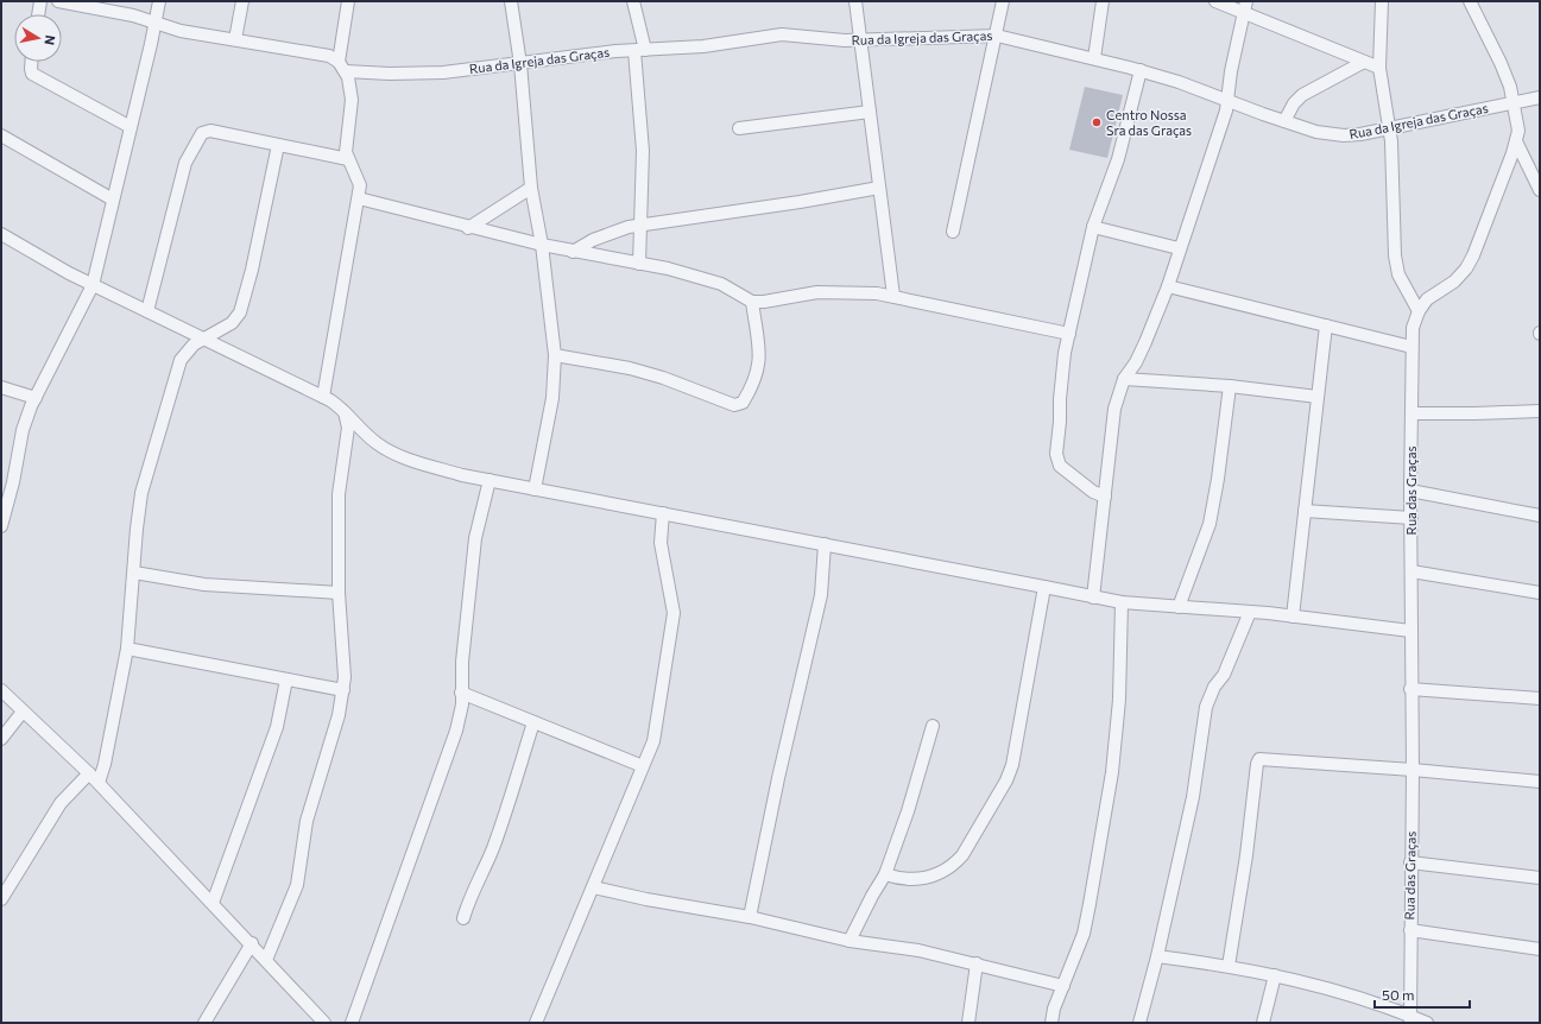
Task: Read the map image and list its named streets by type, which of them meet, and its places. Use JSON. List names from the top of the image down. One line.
{"streets":{"street":["Rua da Igreja das Graças","Rua das Graças"]},"crossings":[["Rua da Igreja das Graças","Rua das Graças"]],"places":["Centro Nossa Sra das Graças"],"scale_bar":"50 m","north":"right"}
